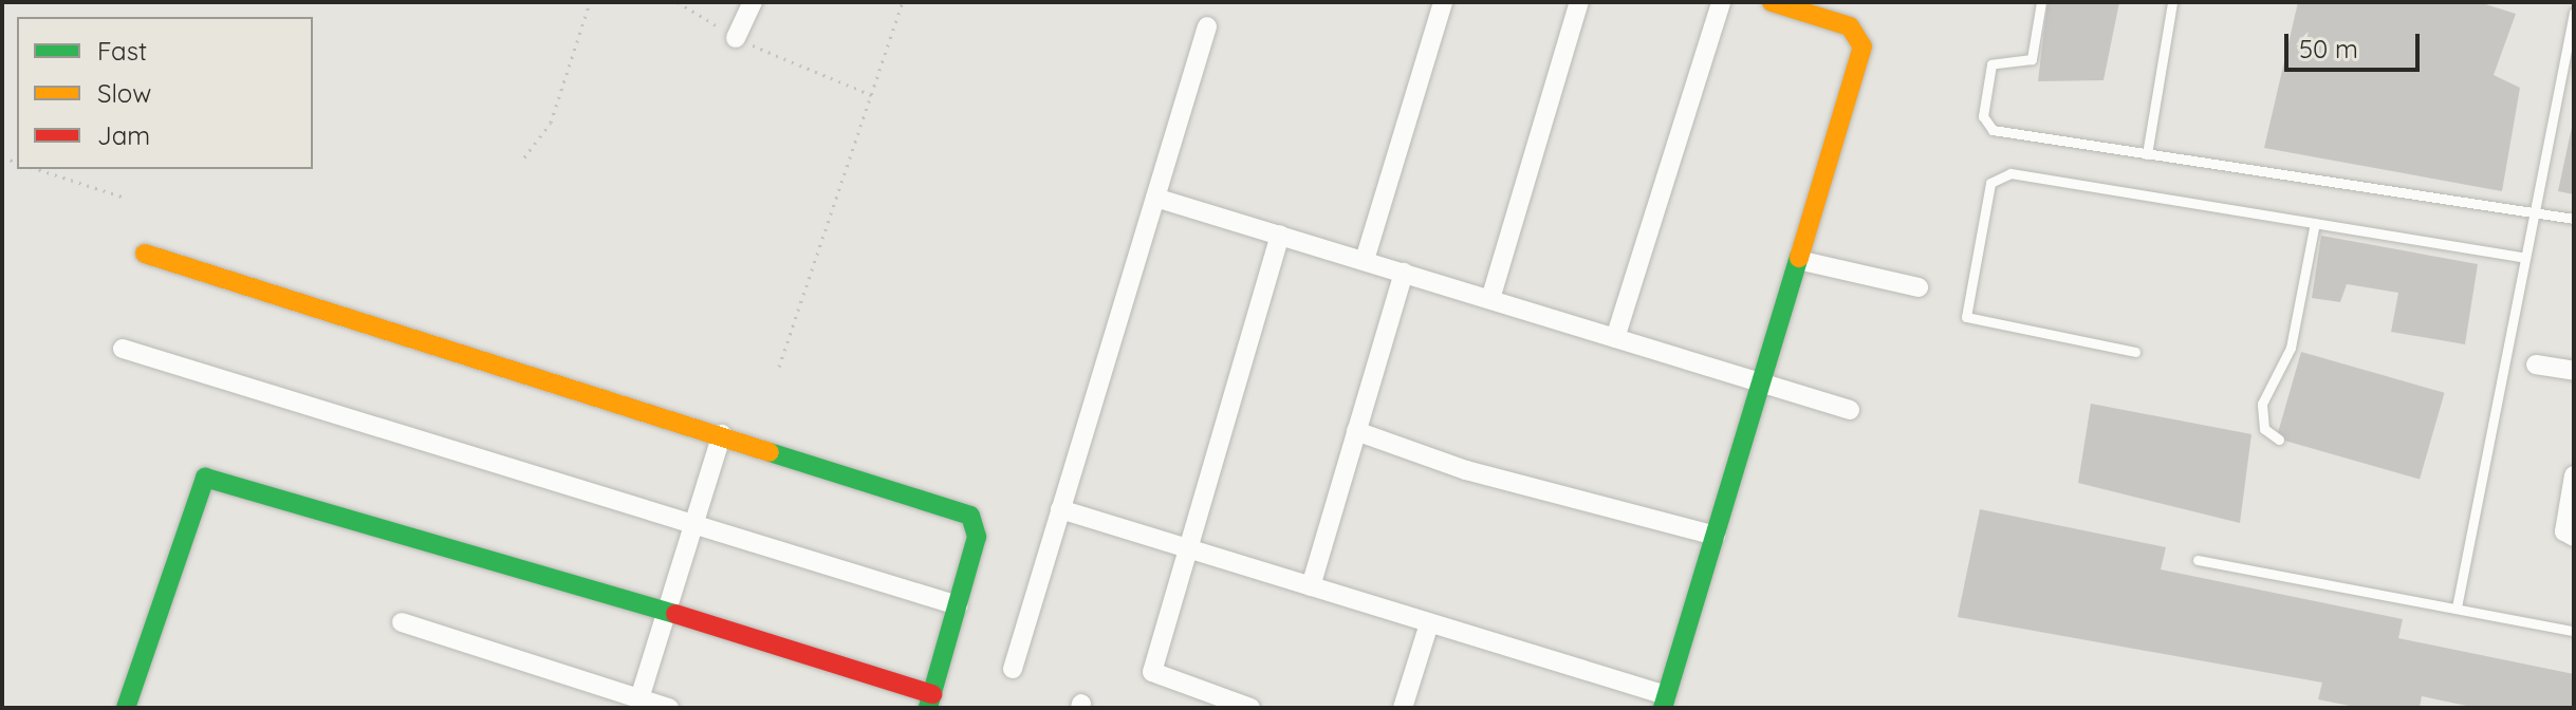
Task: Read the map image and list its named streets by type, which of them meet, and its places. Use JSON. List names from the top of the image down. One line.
{"legend":["Fast","Slow","Jam"],"scale_bar":"50 m"}
